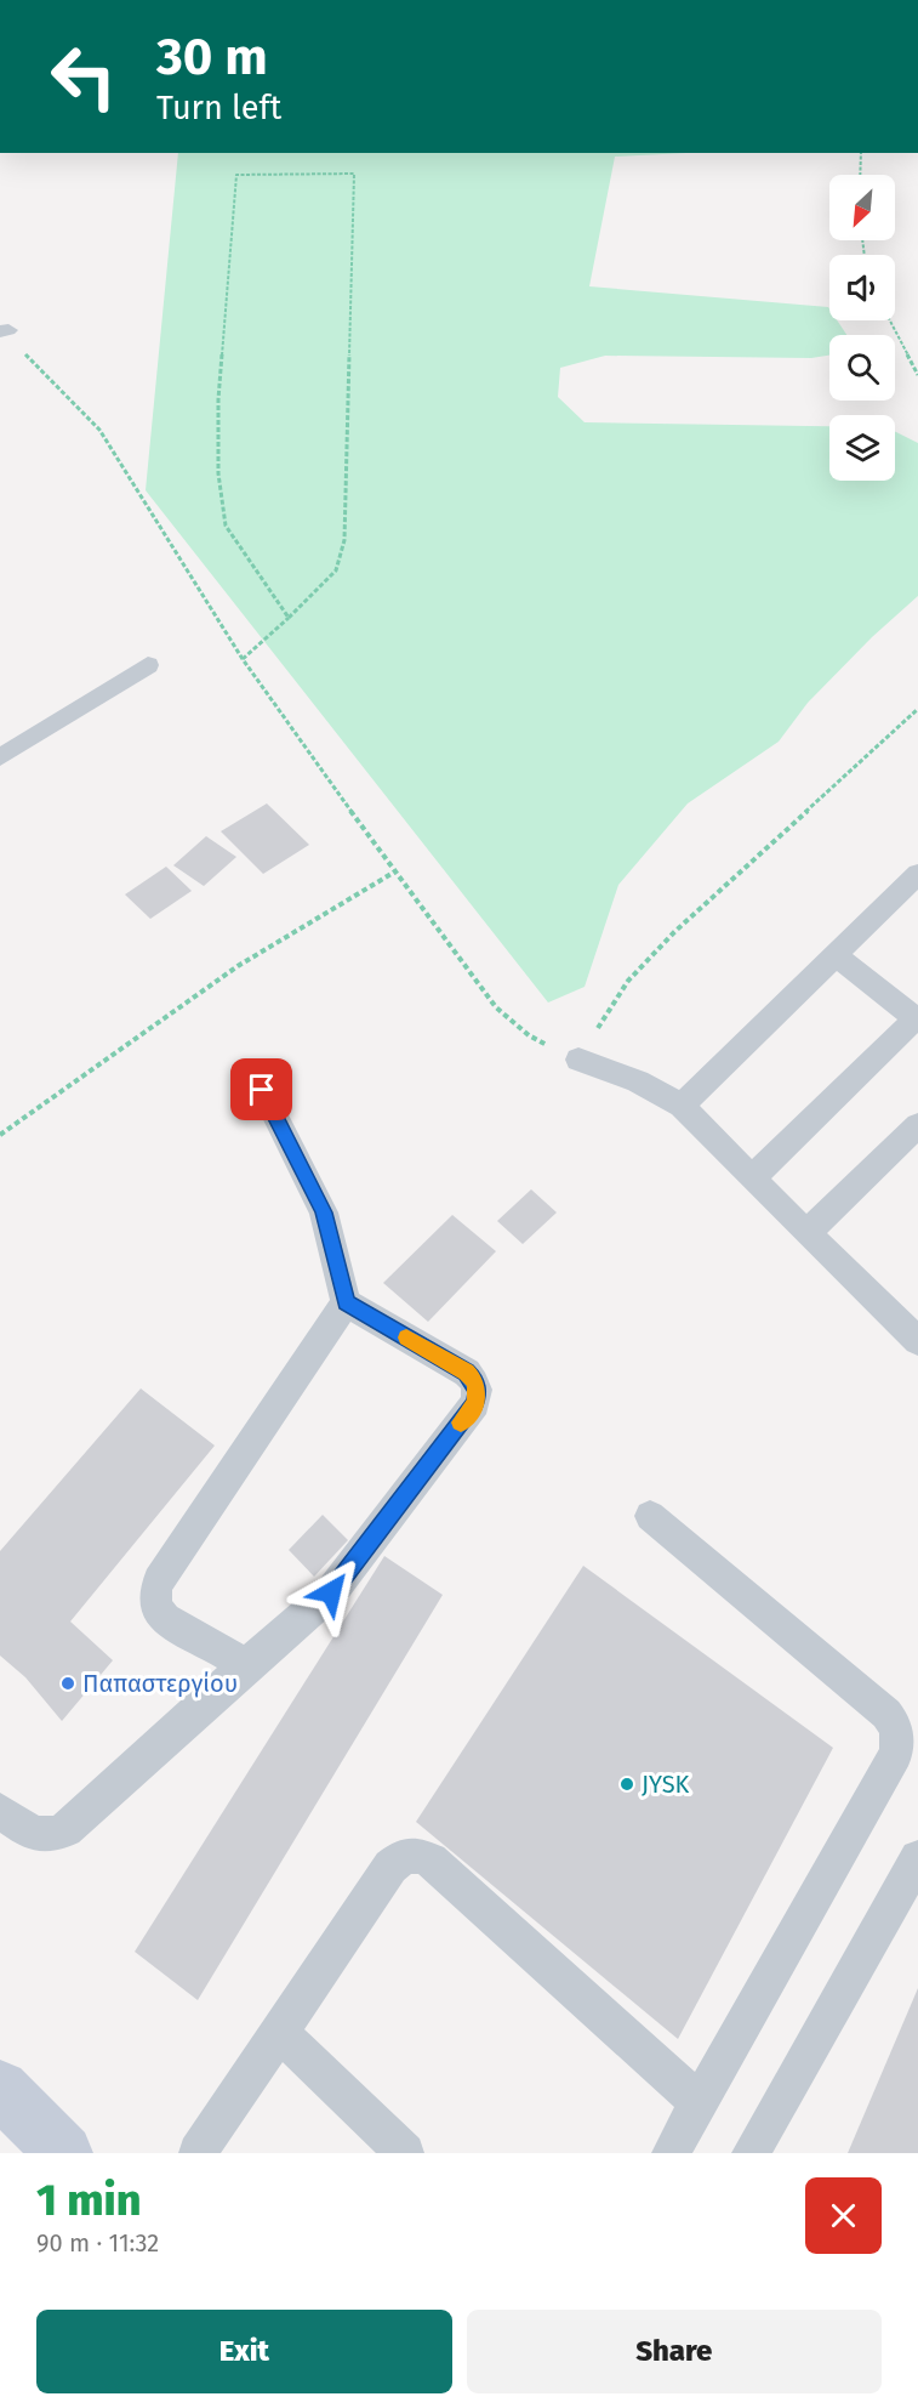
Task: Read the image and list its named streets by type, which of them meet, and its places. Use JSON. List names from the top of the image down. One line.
{"places":["Παπαστεργίου","JYSK"],"north":"bottom left","page":{"turn":["30 m","Turn left"],"heading":["1 min","90 m · 11:32"],"buttons":["Exit","Share"]}}
